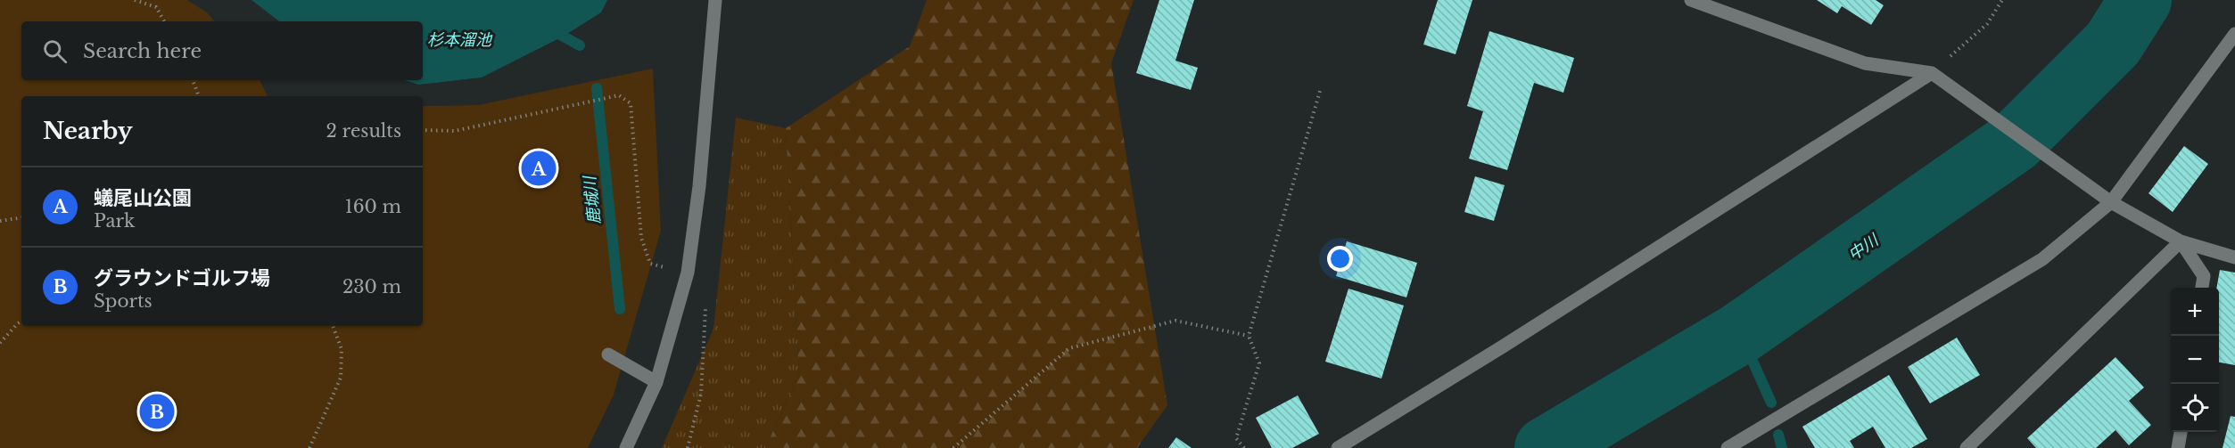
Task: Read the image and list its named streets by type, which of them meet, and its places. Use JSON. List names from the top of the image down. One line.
{"water":["杉本溜池","鹿城川","中川"],"page":{"search":"Search here","heading":["Nearby","2 results"],"pins":["A","B"],"list":[{"mark":"A","name":"蟻尾山公園","note":"Park","value":"160 m"},{"mark":"B","name":"グラウンドゴルフ場","note":"Sports","value":"230 m"}],"map_buttons":["+","−"]}}
